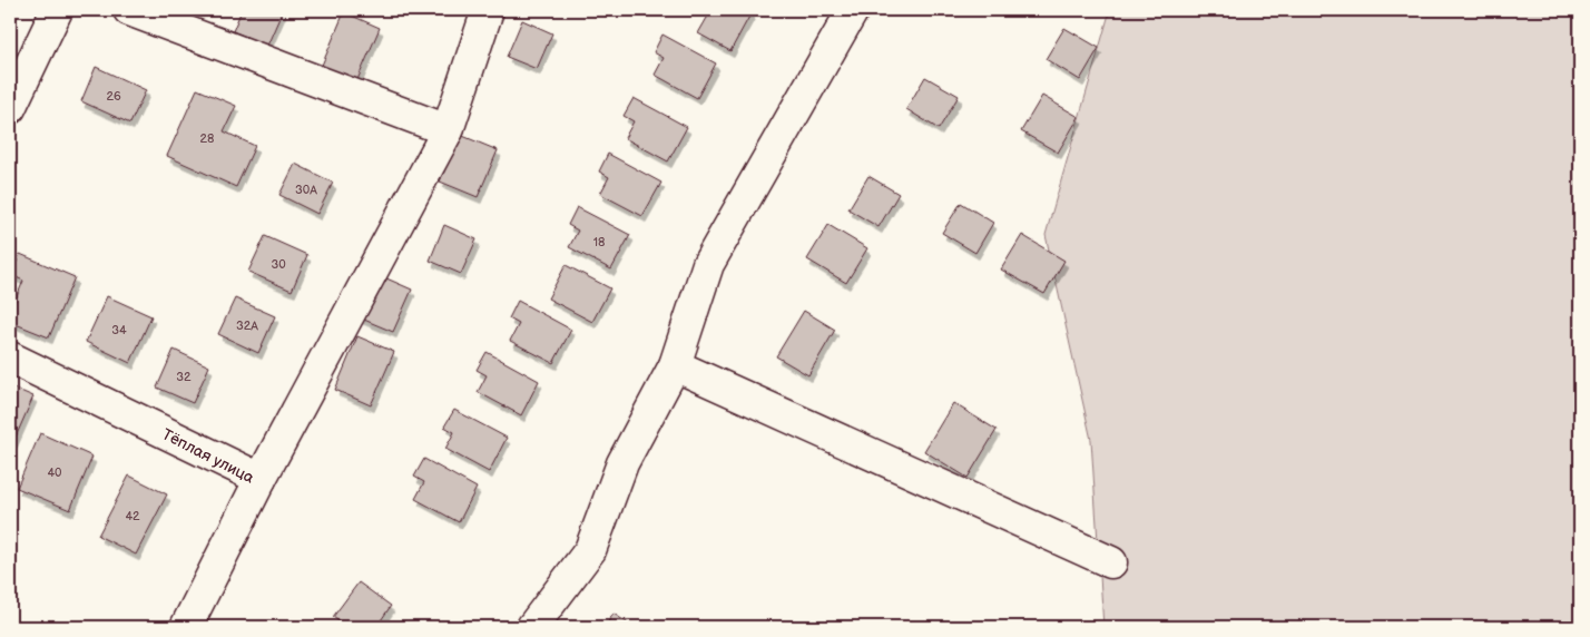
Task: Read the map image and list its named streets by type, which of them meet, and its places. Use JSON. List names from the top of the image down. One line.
{"streets":{"street":["Тёплая улица"]},"house_numbers":["26","28","30А","18","30","32А","34","32","40","42"]}
